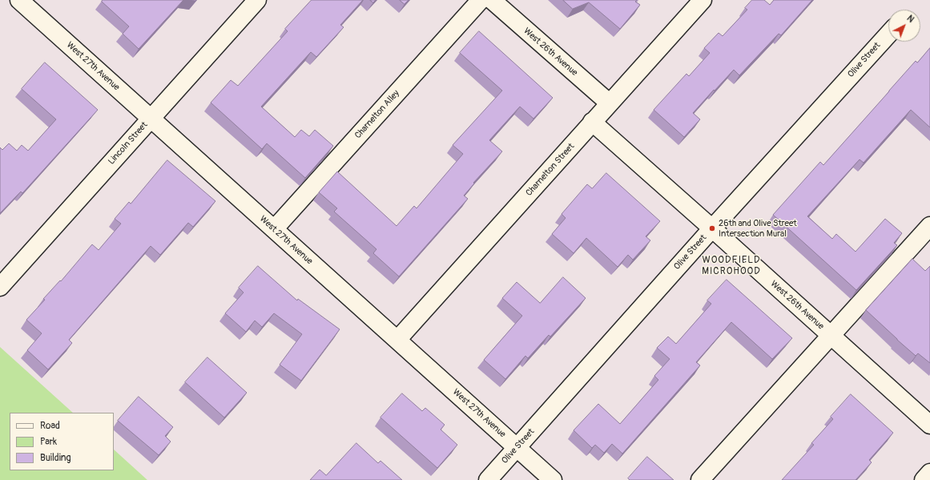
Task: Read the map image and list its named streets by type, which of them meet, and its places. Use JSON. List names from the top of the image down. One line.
{"streets":{"street":["West 26th Avenue","Olive Street","West 27th Avenue","Charnelton Alley","Lincoln Street","Charnelton Street"]},"crossings":[["West 26th Avenue","Olive Street"],["West 26th Avenue","Charnelton Street"],["Olive Street","West 27th Avenue"],["West 27th Avenue","Charnelton Alley"],["West 27th Avenue","Lincoln Street"],["West 27th Avenue","Charnelton Street"]],"districts":["WOODFIELD MICROHOOD"],"places":["26th and Olive Street Intersection Mural"],"legend":["Road","Park","Building"],"north":"top right"}
